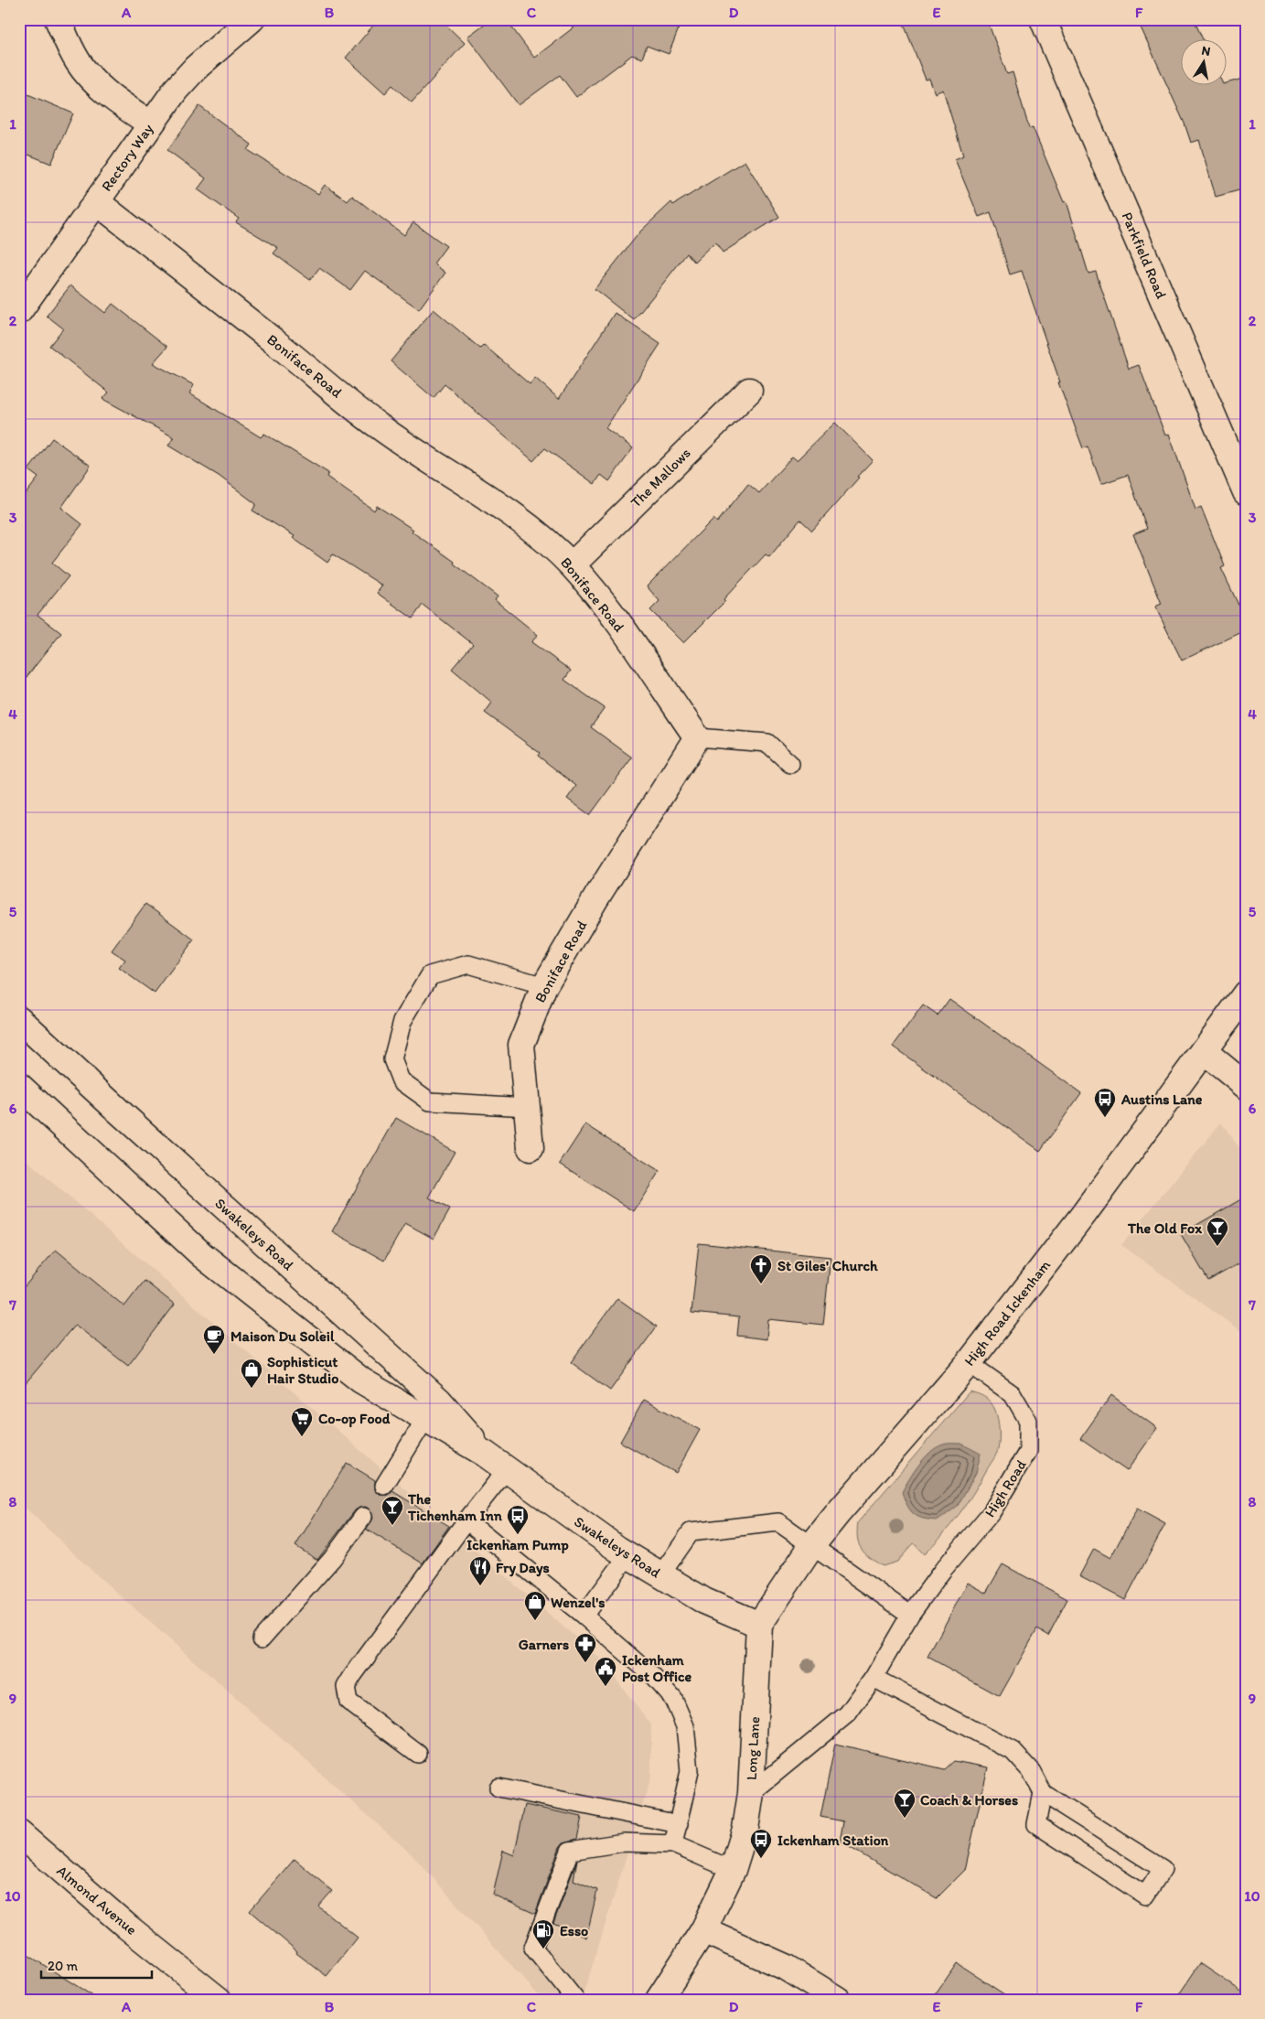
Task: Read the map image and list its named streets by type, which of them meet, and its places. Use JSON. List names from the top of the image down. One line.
{"streets":{"street":["Rectory Way","Parkfield Road","Boniface Road","The Mallows","Swakeleys Road","High Road Ickenham","Long Lane","Almond Avenue"],"lane":["High Road"]},"crossings":[["Rectory Way","Boniface Road"],["Boniface Road","The Mallows"],["Swakeleys Road","High Road Ickenham"],["Swakeleys Road","Long Lane"],["High Road Ickenham","High Road"],["High Road Ickenham","Long Lane"],["High Road","Long Lane"]],"places":{"bus stop":["Austins Lane","Ickenham Pump","Ickenham Station"],"bar":["The Old Fox","The Tichenham Inn","Coach & Horses"],"church":["St Giles' Church"],"cafe":["Maison Du Soleil"],"shop":["Sophisticut Hair Studio","Wenzel's"],"supermarket":["Co-op Food"],"restaurant":["Fry Days"],"pharmacy":["Garners"],"public building":["Ickenham Post Office"],"fuel station":["Esso"]},"scale_bar":"20 m","north":"top","grid":{"columns":["A","B","C","D","E","F"],"rows":["1","2","3","4","5","6","7","8","9","10"]}}
